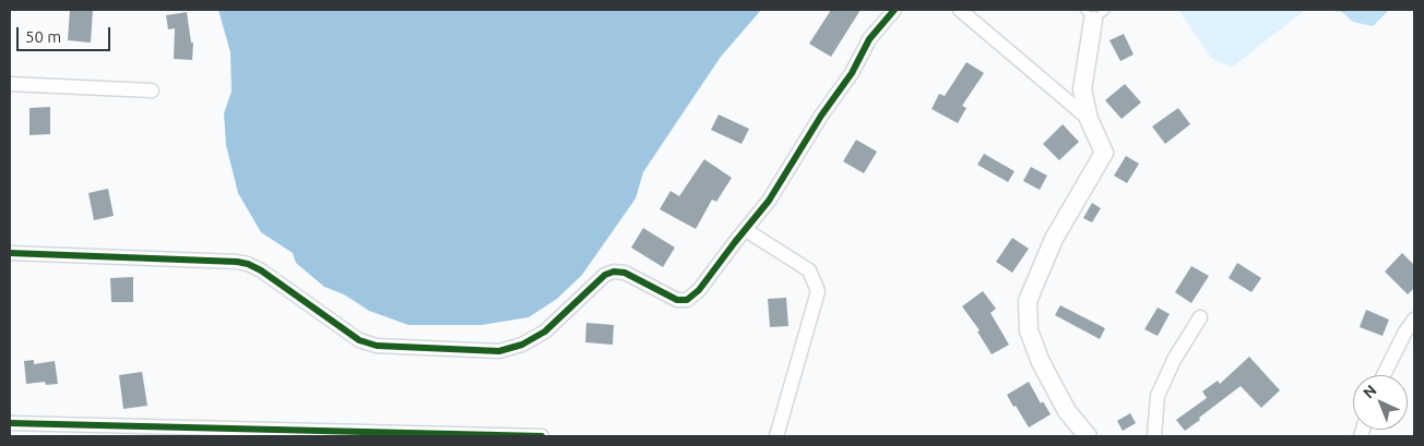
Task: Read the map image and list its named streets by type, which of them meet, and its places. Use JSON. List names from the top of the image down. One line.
{"scale_bar":"50 m","north":"top left"}
